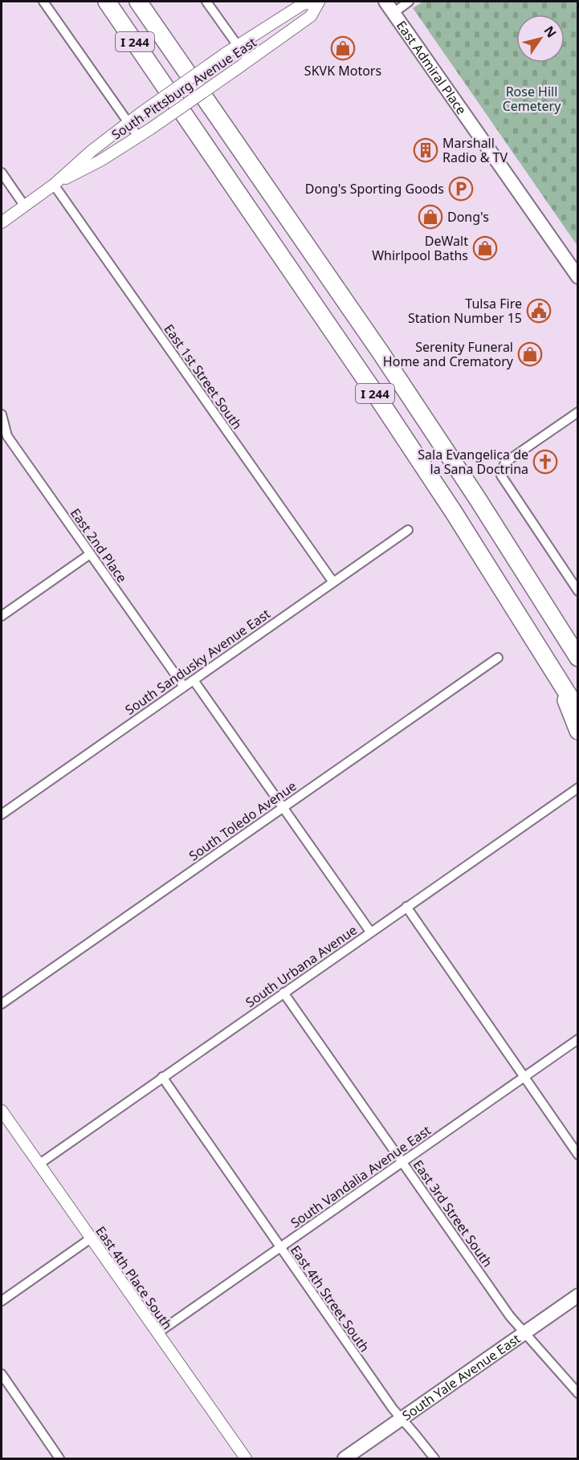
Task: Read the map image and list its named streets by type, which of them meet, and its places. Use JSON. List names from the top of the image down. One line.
{"streets":{"highway":["I 244"],"main road":["East Admiral Place","South Yale Avenue East"],"street":["South Pittsburg Avenue East","East 1st Street South","East 2nd Place","South Sandusky Avenue East","South Toledo Avenue","South Urbana Avenue","South Vandalia Avenue East","East 3rd Street South","East 4th Place South","East 4th Street South"]},"crossings":[["South Pittsburg Avenue East","East 1st Street South"],["East 1st Street South","South Sandusky Avenue East"],["East 2nd Place","South Sandusky Avenue East"],["South Urbana Avenue","East 3rd Street South"],["South Urbana Avenue","East 4th Place South"],["South Urbana Avenue","East 4th Street South"],["South Vandalia Avenue East","East 3rd Street South"],["South Vandalia Avenue East","East 4th Place South"],["South Vandalia Avenue East","East 4th Street South"],["East 3rd Street South","South Yale Avenue East"],["East 4th Street South","South Yale Avenue East"]],"parks":["Rose Hill Cemetery"],"places":{"shop":["SKVK Motors","Dong's","DeWalt Whirlpool Baths","Serenity Funeral Home and Crematory"],"building":["Marshall Radio & TV"],"parking":["Dong's Sporting Goods"],"public building":["Tulsa Fire Station Number 15"],"church":["Sala Evangelica de la Sana Doctrina"]},"north":"top right"}
